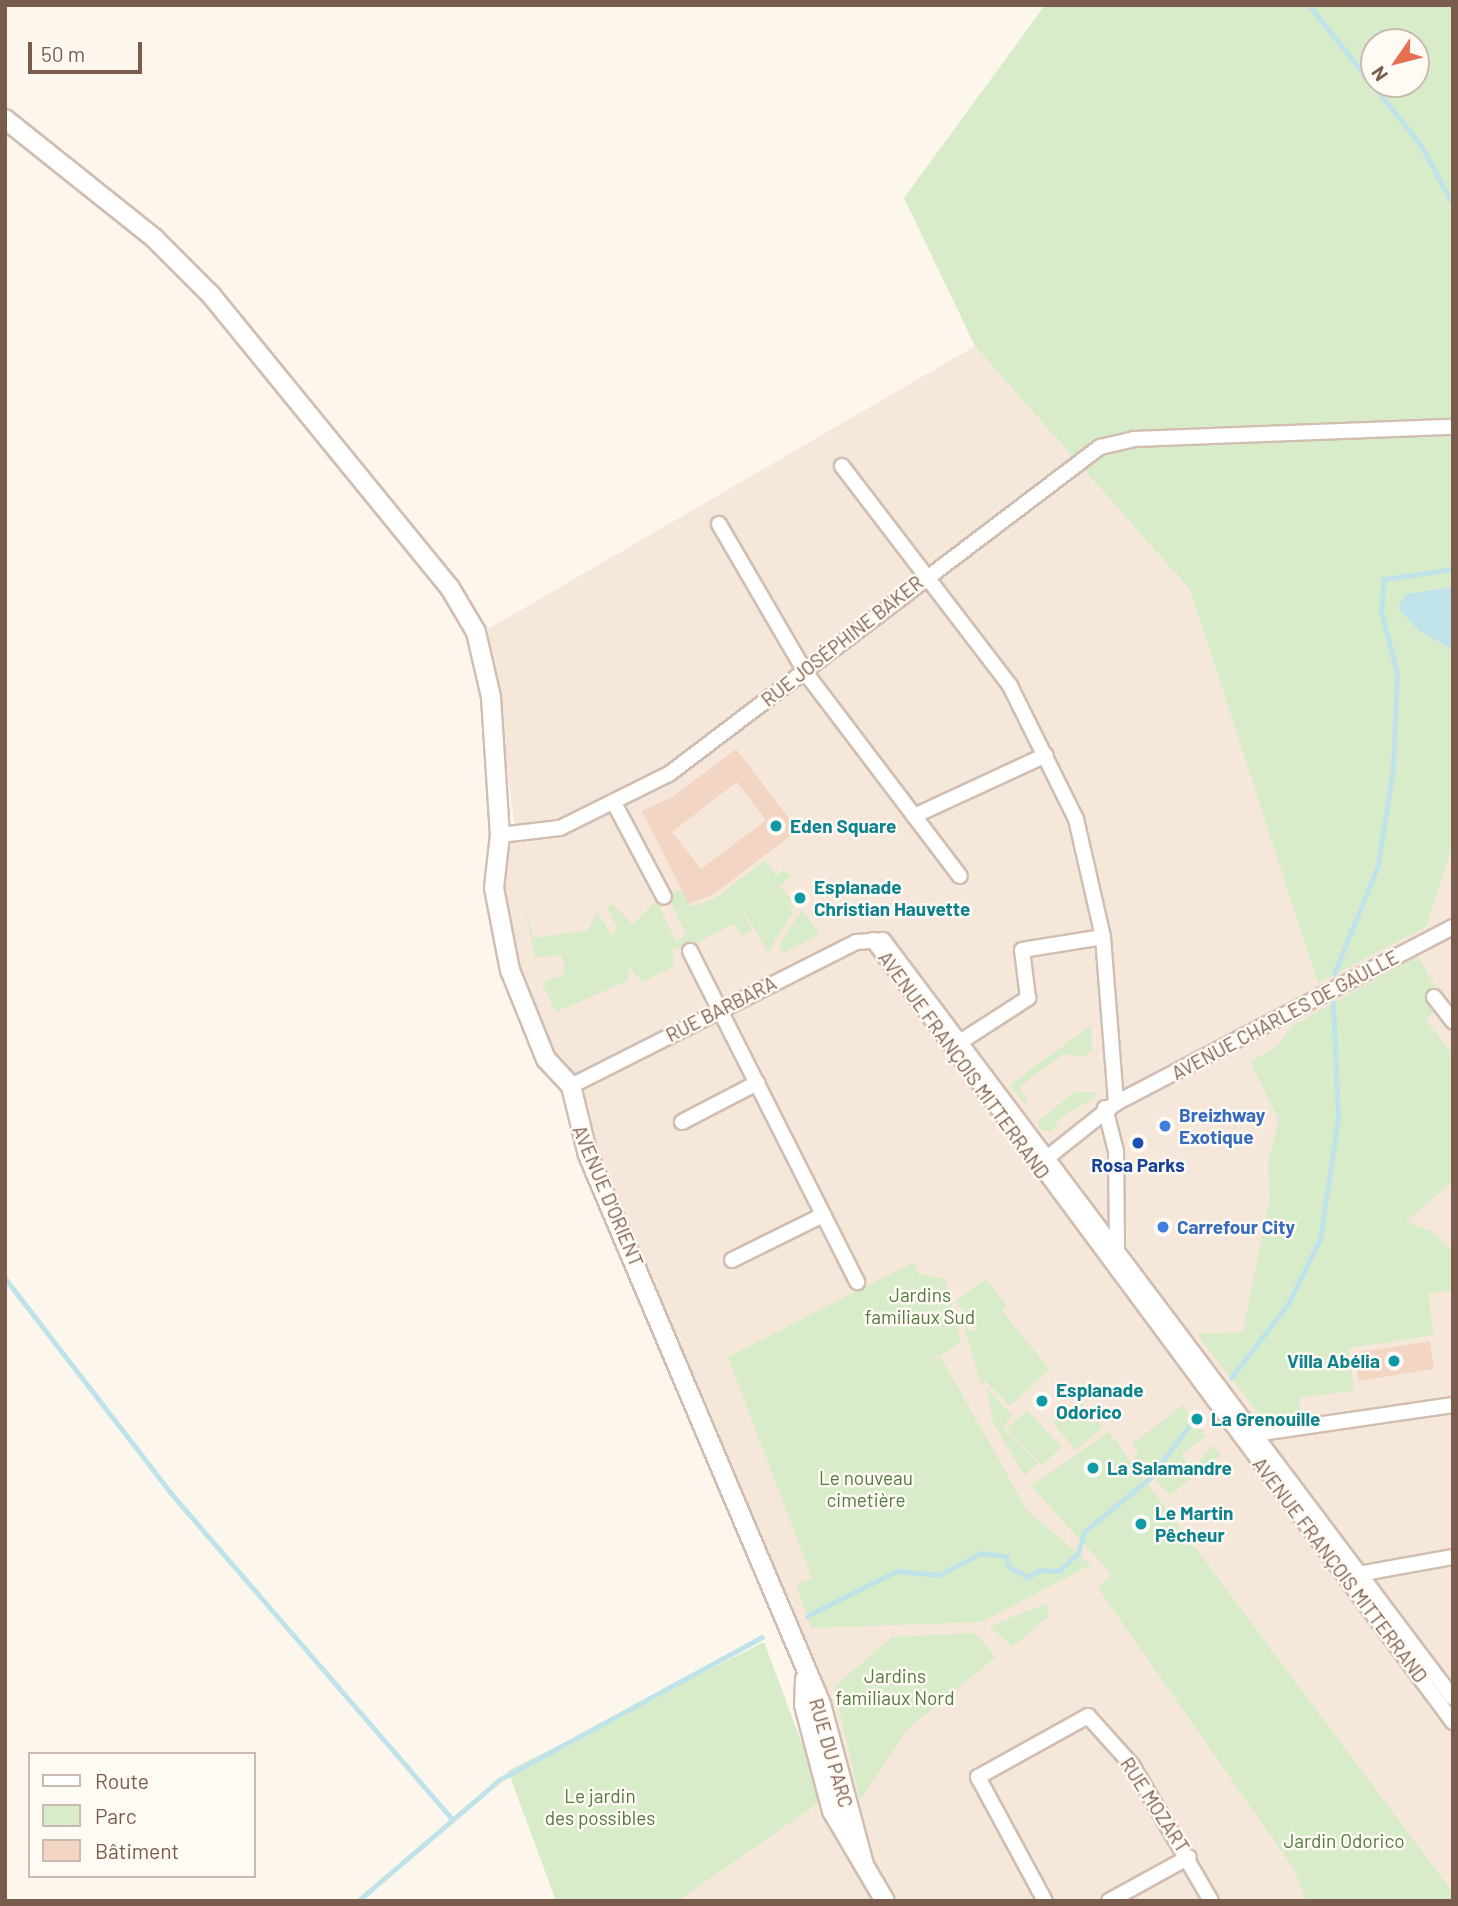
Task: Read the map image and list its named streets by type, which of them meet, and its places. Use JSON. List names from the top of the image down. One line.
{"streets":{"street":["RUE JOSÉPHINE BAKER","RUE BARBARA","AVENUE CHARLES DE GAULLE","AVENUE FRANÇOIS MITTERRAND","AVENUE D'ORIENT","RUE DU PARC","RUE MOZART"]},"crossings":[["RUE BARBARA","AVENUE FRANÇOIS MITTERRAND"],["RUE BARBARA","AVENUE D'ORIENT"],["AVENUE CHARLES DE GAULLE","AVENUE FRANÇOIS MITTERRAND"],["AVENUE D'ORIENT","RUE DU PARC"]],"parks":["Jardins familiaux Sud","Le nouveau cimetière","Jardins familiaux Nord","Le jardin des possibles","Jardin Odorico"],"places":["Eden Square","Esplanade Christian Hauvette","Breizhway Exotique","Rosa Parks","Carrefour City","Villa Abélia","Esplanade Odorico","La Grenouille","La Salamandre","Le Martin Pêcheur"],"legend":["Route","Parc","Bâtiment"],"scale_bar":"50 m","north":"bottom left"}
